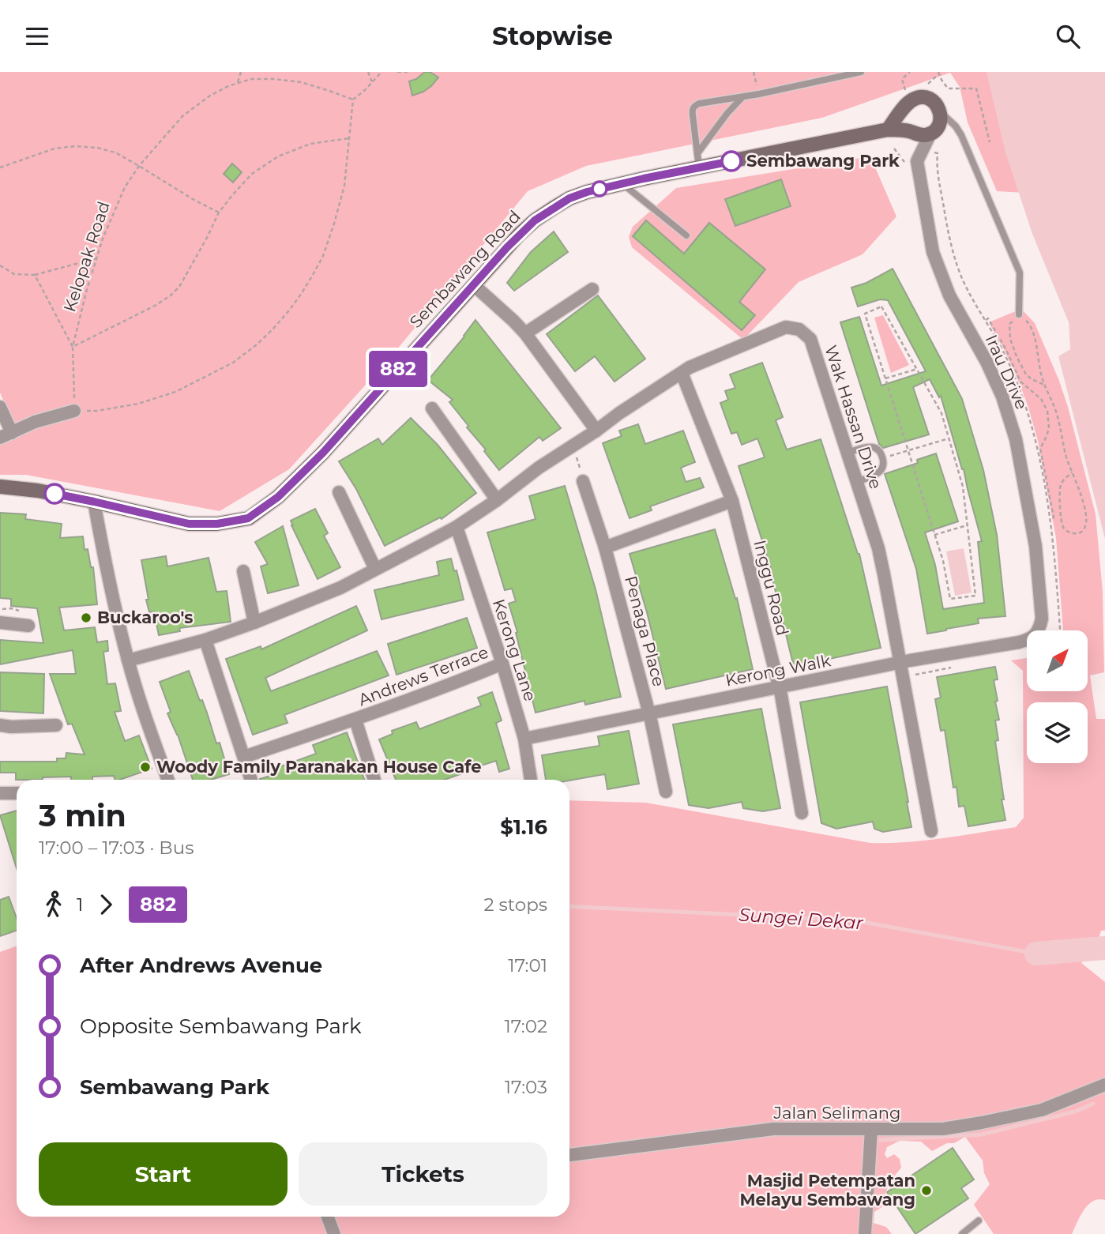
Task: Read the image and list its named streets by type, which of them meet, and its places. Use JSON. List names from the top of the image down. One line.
{"streets":{"street":["Sembawang Road","Irau Drive","Wak Hassan Drive","Inggu Road","Penaga Place","Kerong Lane","Kerong Walk","Andrews Terrace","Jalan Selimang"],"path":["Kelopak Road"]},"crossings":[["Sembawang Road","Irau Drive"],["Wak Hassan Drive","Inggu Road"],["Wak Hassan Drive","Kerong Lane"],["Wak Hassan Drive","Kerong Walk"],["Inggu Road","Kerong Walk"],["Penaga Place","Kerong Walk"],["Kerong Lane","Kerong Walk"],["Kerong Lane","Andrews Terrace"]],"water":["Sungei Dekar"],"places":["Sembawang Park","Buckaroo's","Woody Family Paranakan House Cafe","Masjid Petempatan Melayu Sembawang"],"lines":["bus line 882"],"north":"top right","page":{"header":"Stopwise","on_map":"882","heading":["3 min","17:00 – 17:03 · Bus","$1.16"],"legs":["1","882","2 stops"],"list":[{"name":"After Andrews Avenue","value":"17:01"},{"name":"Opposite Sembawang Park","value":"17:02"},{"name":"Sembawang Park","value":"17:03"}],"buttons":["Start","Tickets"]}}
